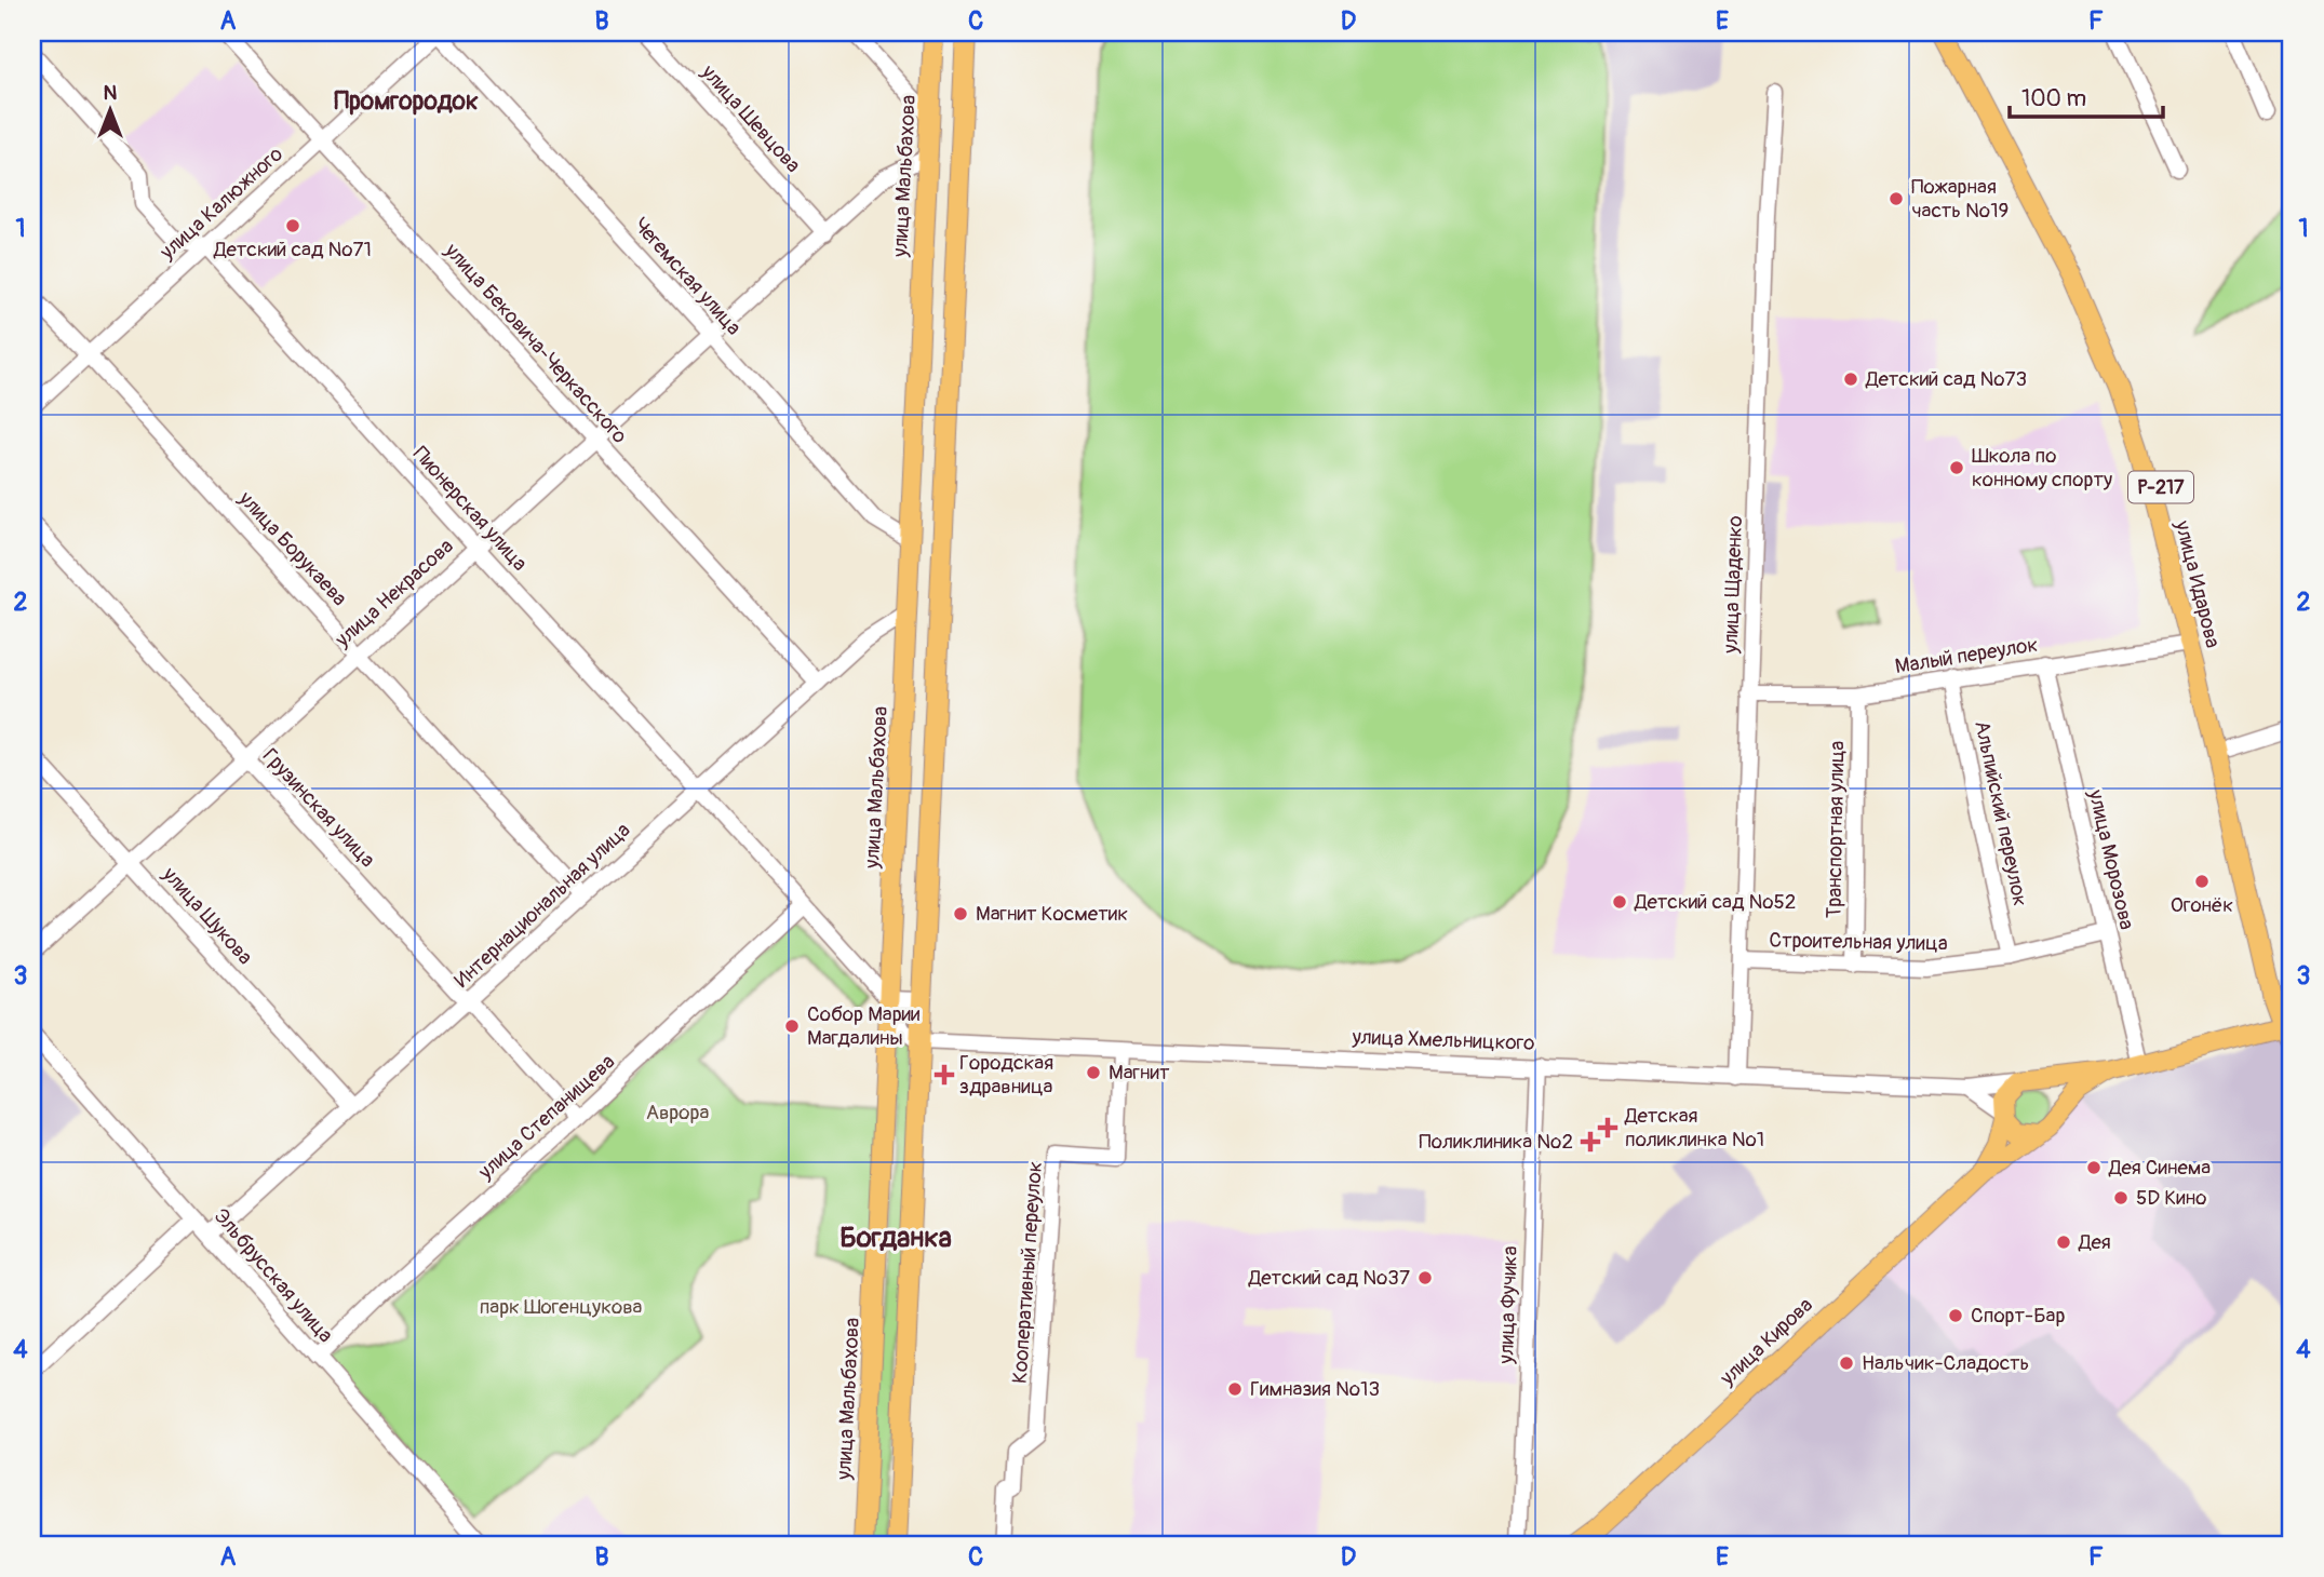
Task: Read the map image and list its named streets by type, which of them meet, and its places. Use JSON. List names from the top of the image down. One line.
{"streets":{"main road":["улица Мальбахова","Р-217","улица Идарова","улица Кирова"],"street":["улица Шевцова","улица Калюжного","Чегемская улица","улица Бековича-Черкасского","Пионерская улица","улица Борукаева","улица Щаденко","улица Некрасова","Малый переулок","Грузинская улица","Альпийский переулок","Транспортная улица","улица Морозова","Интернациональная улица","улица Шукова","Строительная улица","улица Хмельницкого","улица Степанищева","Кооперативный переулок","Эльбрусская улица","улица Фучика"]},"crossings":[["улица Шевцова","улица Некрасова"],["улица Мальбахова","Чегемская улица"],["улица Мальбахова","Пионерская улица"],["улица Мальбахова","улица Некрасова"],["улица Мальбахова","Интернациональная улица"],["улица Мальбахова","улица Хмельницкого"],["улица Калюжного","Чегемская улица"],["улица Калюжного","улица Бековича-Черкасского"],["улица Калюжного","Пионерская улица"],["улица Калюжного","улица Борукаева"],["Чегемская улица","улица Некрасова"],["улица Бековича-Черкасского","улица Некрасова"],["улица Бековича-Черкасского","Интернациональная улица"],["Пионерская улица","улица Некрасова"],["Пионерская улица","Интернациональная улица"],["Пионерская улица","улица Степанищева"],["улица Борукаева","улица Некрасова"],["улица Борукаева","Интернациональная улица"],["улица Щаденко","Малый переулок"],["улица Щаденко","Строительная улица"],["улица Щаденко","улица Хмельницкого"],["улица Идарова","Малый переулок"],["улица Некрасова","Грузинская улица"],["улица Некрасова","улица Шукова"],["Малый переулок","Альпийский переулок"],["Малый переулок","Транспортная улица"],["Малый переулок","улица Морозова"],["Грузинская улица","Интернациональная улица"],["Грузинская улица","улица Степанищева"],["Альпийский переулок","Строительная улица"],["Транспортная улица","Строительная улица"],["улица Морозова","Строительная улица"],["Интернациональная улица","улица Шукова"],["Интернациональная улица","Эльбрусская улица"],["улица Хмельницкого","Кооперативный переулок"],["улица Хмельницкого","улица Фучика"],["улица Степанищева","Эльбрусская улица"]],"districts":["Промгородок","Богданка"],"parks":["Аврора","парк Шогенцукова"],"places":{"other":["Пожарная часть №19","Детский сад №71","Детский сад №73","Школа по конному спорту","Огонёк","Детский сад №52","Магнит Косметик","Собор Марии Магдалины","Магнит","Дея Синема","5D Кино","Дея","Детский сад №37","Спорт-Бар","Нальчик-Сладость","Гимназия №13"],"health":["Городская здравница","Детская поликлинка №1","Поликлиника №2"]},"scale_bar":"100 m","north":"top","grid":{"columns":["A","B","C","D","E","F"],"rows":["1","2","3","4"]}}
